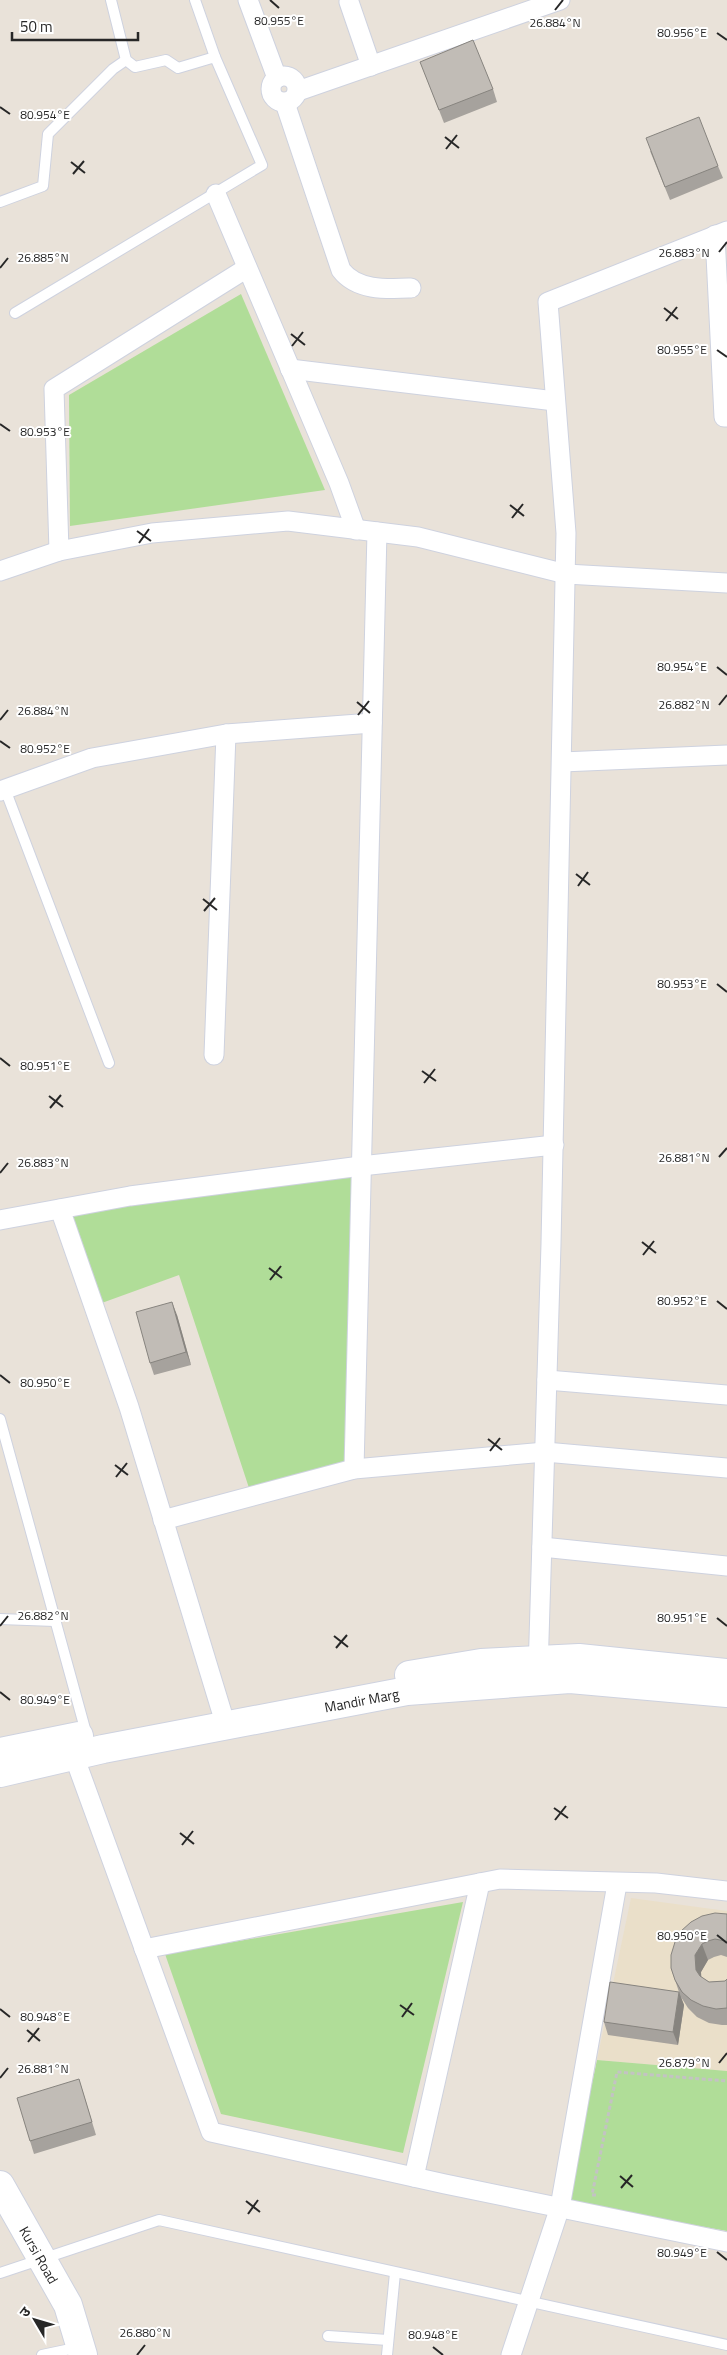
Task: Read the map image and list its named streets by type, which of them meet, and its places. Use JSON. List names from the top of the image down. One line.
{"streets":{"main road":["Kursi Road"]},"scale_bar":"50 m","north":"top left","coordinates":["80.955°E","26.884°N","80.956°E","80.954°E","26.883°N","26.885°N","80.953°E","26.882°N","80.952°E","80.951°E","26.881°N","80.950°E","80.949°E","80.948°E","26.879°N","26.880°N"]}
